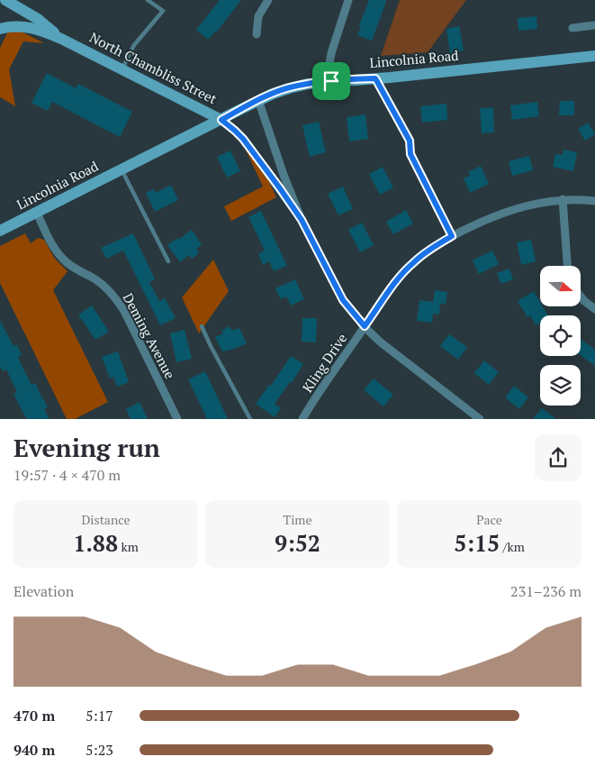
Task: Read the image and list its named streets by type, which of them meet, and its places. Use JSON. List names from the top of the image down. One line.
{"streets":{"main road":["Lincolnia Road","North Chambliss Street"],"street":["Deming Avenue","Kling Drive"]},"crossings":[["Lincolnia Road","North Chambliss Street"],["Lincolnia Road","Deming Avenue"],["North Chambliss Street","Kling Drive"]],"north":"right","page":{"heading":["Evening run","19:57 · 4 × 470 m"],"stats":[["Distance","1.88 km"],["Time","9:52"],["Pace","5:15 /km"]],"chart":["Elevation","231–236 m"],"list":[{"name":"470 m","note":"5:17"},{"name":"940 m","note":"5:23"}]}}
